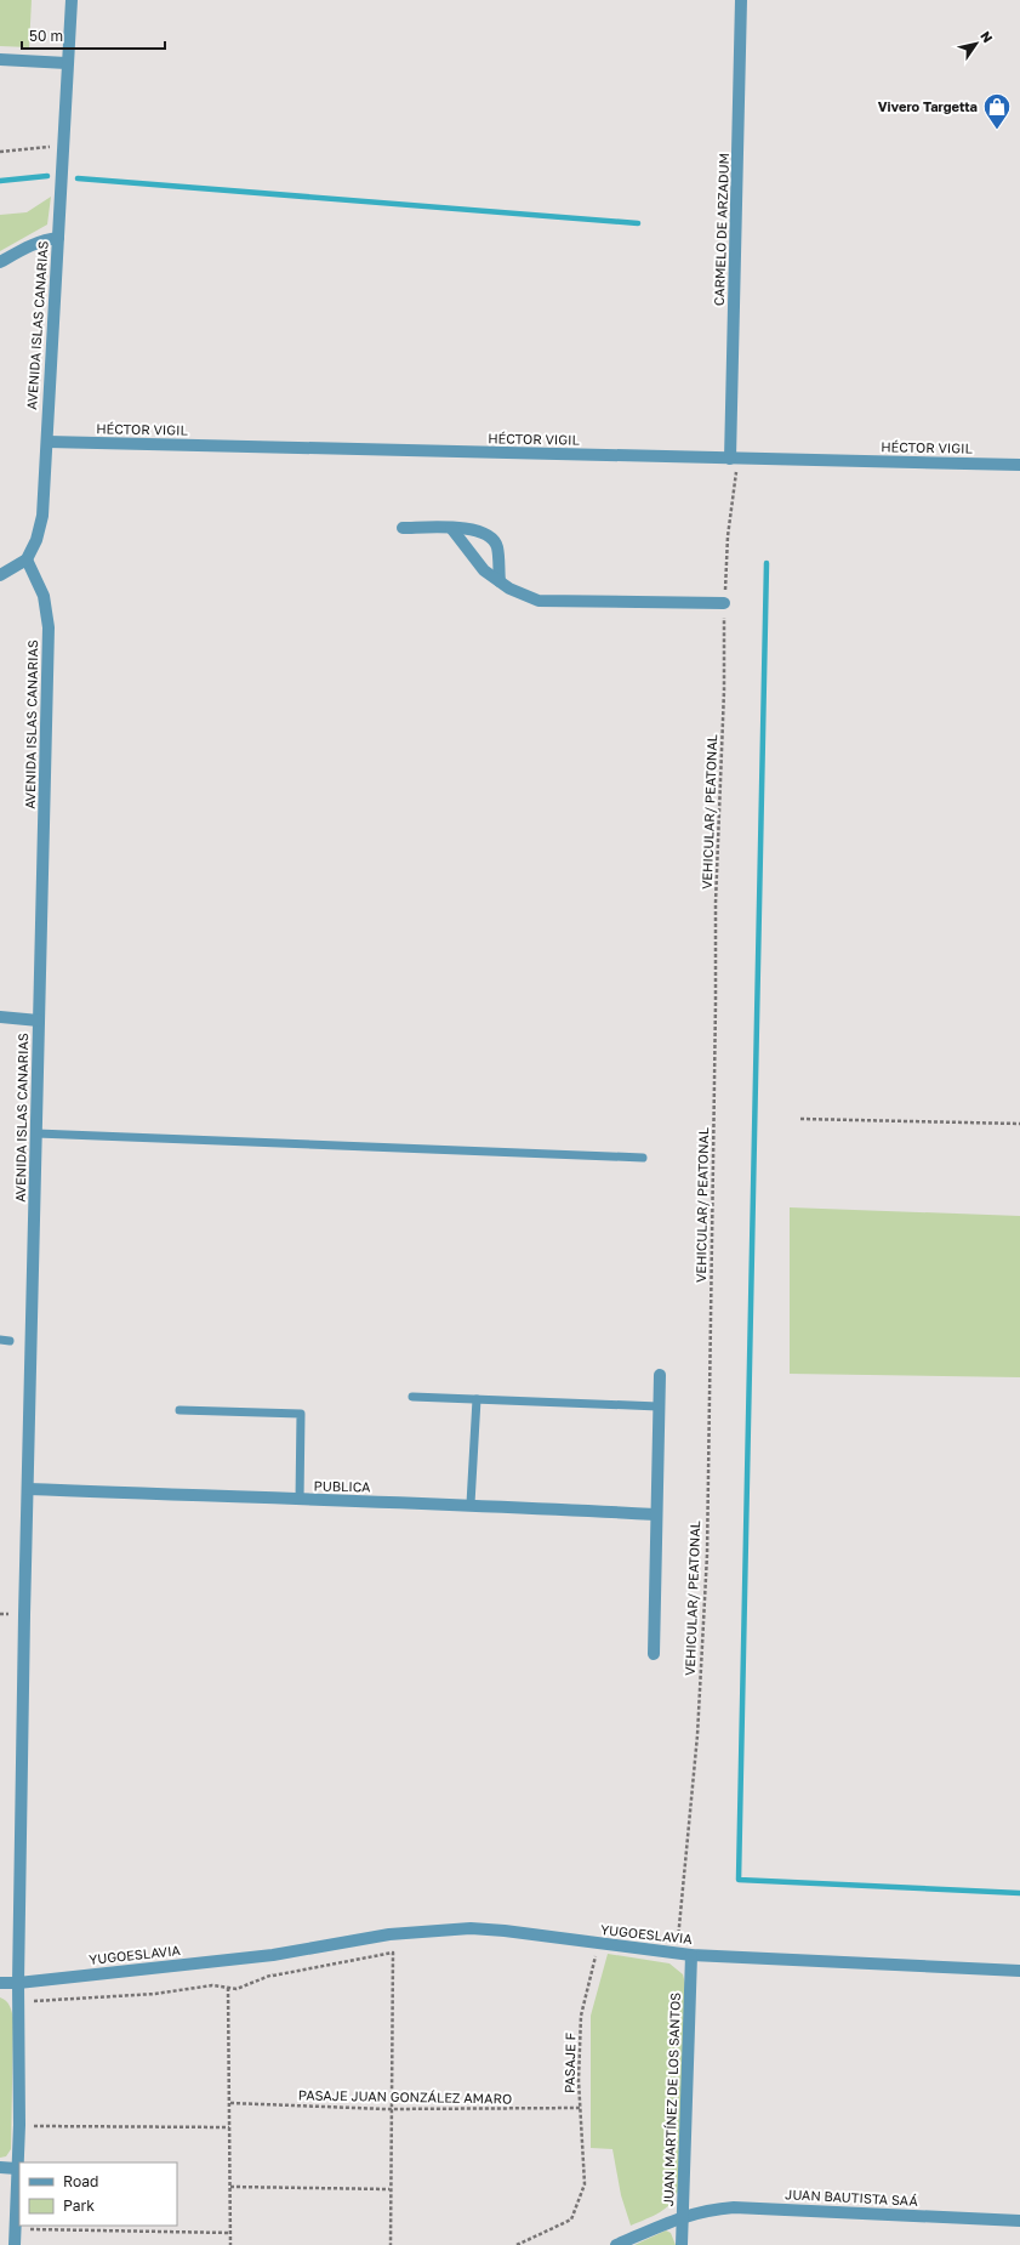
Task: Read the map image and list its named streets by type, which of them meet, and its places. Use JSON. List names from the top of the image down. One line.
{"streets":{"street":["CARMELO DE ARZADUM","AVENIDA ISLAS CANARIAS","HÉCTOR VIGIL","PUBLICA","YUGOESLAVIA","JUAN MARTÍNEZ DE LOS SANTOS","JUAN BAUTISTA SAÁ"],"path":["VEHICULAR/ PEATONAL","PASAJE F","PASAJE JUAN GONZÁLEZ AMARO"]},"crossings":[["CARMELO DE ARZADUM","HÉCTOR VIGIL"],["CARMELO DE ARZADUM","VEHICULAR/ PEATONAL"],["AVENIDA ISLAS CANARIAS","HÉCTOR VIGIL"],["AVENIDA ISLAS CANARIAS","PUBLICA"],["AVENIDA ISLAS CANARIAS","YUGOESLAVIA"],["HÉCTOR VIGIL","VEHICULAR/ PEATONAL"],["VEHICULAR/ PEATONAL","YUGOESLAVIA"],["YUGOESLAVIA","PASAJE F"],["YUGOESLAVIA","JUAN MARTÍNEZ DE LOS SANTOS"],["PASAJE F","PASAJE JUAN GONZÁLEZ AMARO"],["JUAN MARTÍNEZ DE LOS SANTOS","JUAN BAUTISTA SAÁ"]],"places":{"shop":["Vivero Targetta"]},"legend":["Road","Park"],"scale_bar":"50 m","north":"top right"}
